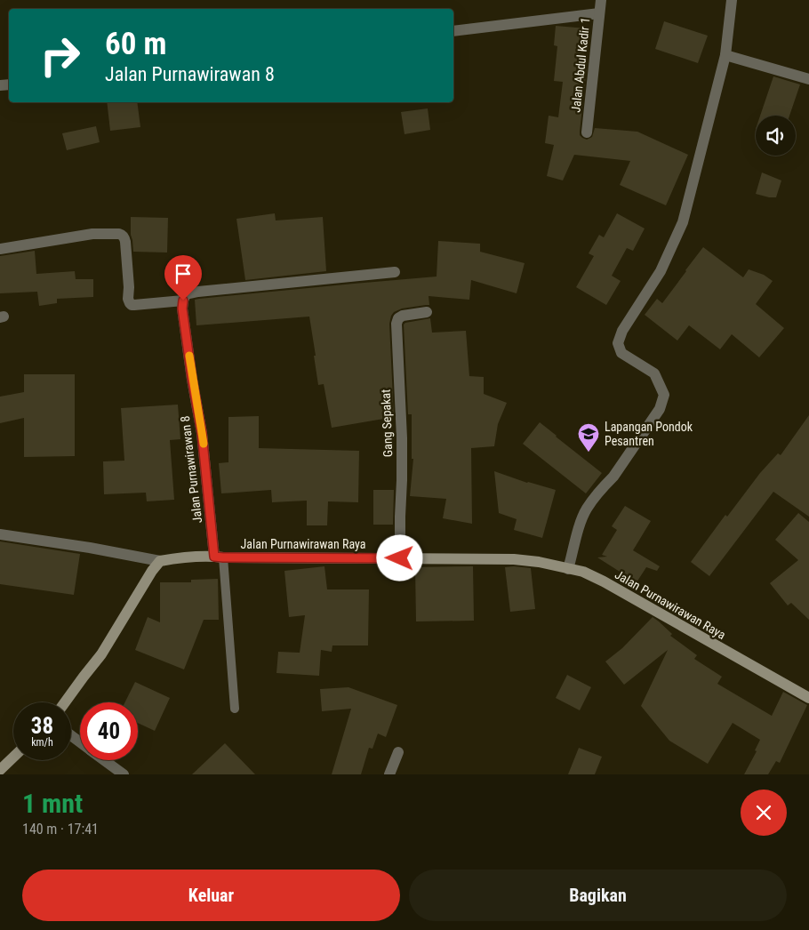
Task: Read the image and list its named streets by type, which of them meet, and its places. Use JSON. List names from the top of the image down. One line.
{"streets":{"street":["Jalan Abdul Kadir 1","Gang Sepakat","Jalan Purnawirawan 8","Jalan Purnawirawan Raya"]},"crossings":[["Gang Sepakat","Jalan Purnawirawan Raya"],["Jalan Purnawirawan 8","Jalan Purnawirawan Raya"]],"places":{"school or university":["Lapangan Pondok Pesantren"]},"page":{"turn":["60 m","Jalan Purnawirawan 8"],"speed":"38 km/h","limit":"40","heading":["1 mnt","140 m · 17:41"],"buttons":["Keluar","Bagikan"]}}
